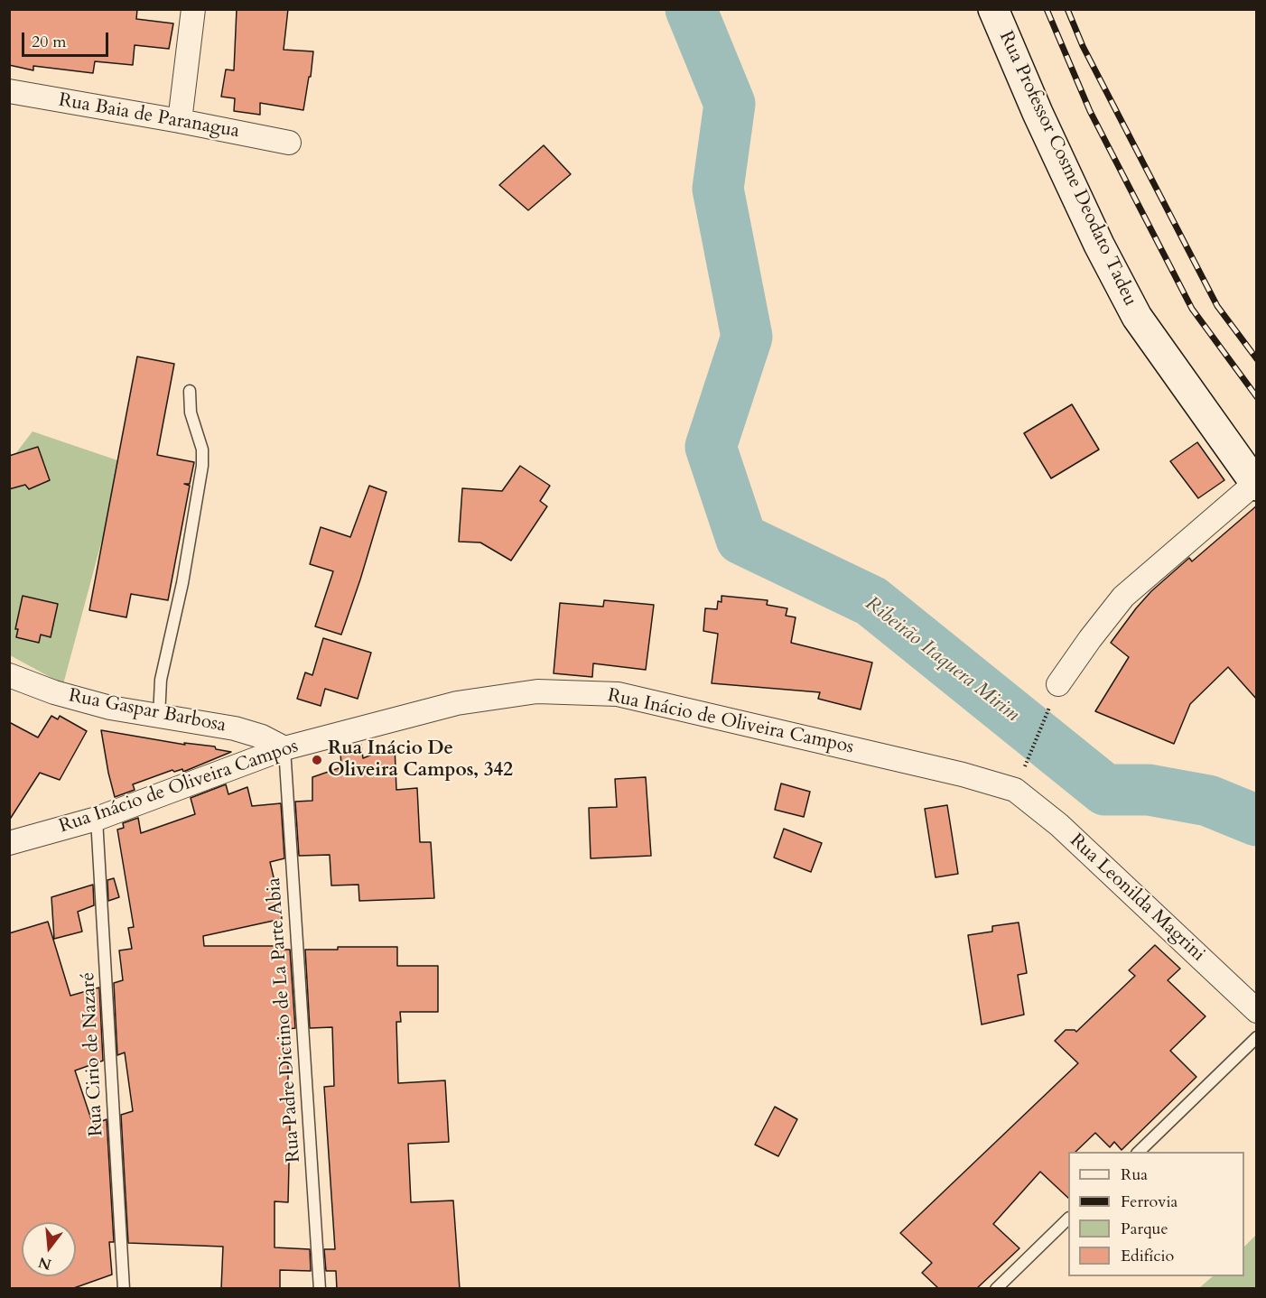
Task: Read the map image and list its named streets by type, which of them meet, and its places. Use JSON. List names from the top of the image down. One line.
{"streets":{"main road":["Rua Professor Cosme Deodato Tadeu"],"street":["Rua Baia de Paranagua","Rua Gaspar Barbosa","Rua Inácio de Oliveira Campos","Rua Leonilda Magrini"],"lane":["Rua Padre Dictino de La Parte Abia","Rua Cirio de Nazaré"]},"crossings":[["Rua Gaspar Barbosa","Rua Inácio de Oliveira Campos"],["Rua Gaspar Barbosa","Rua Padre Dictino de La Parte Abia"],["Rua Inácio de Oliveira Campos","Rua Leonilda Magrini"],["Rua Inácio de Oliveira Campos","Rua Padre Dictino de La Parte Abia"],["Rua Inácio de Oliveira Campos","Rua Cirio de Nazaré"]],"water":["Ribeirão Itaquera Mirim"],"places":["Rua Inácio De Oliveira Campos, 342"],"legend":["Rua","Ferrovia","Parque","Edifício"],"scale_bar":"20 m","north":"bottom"}
